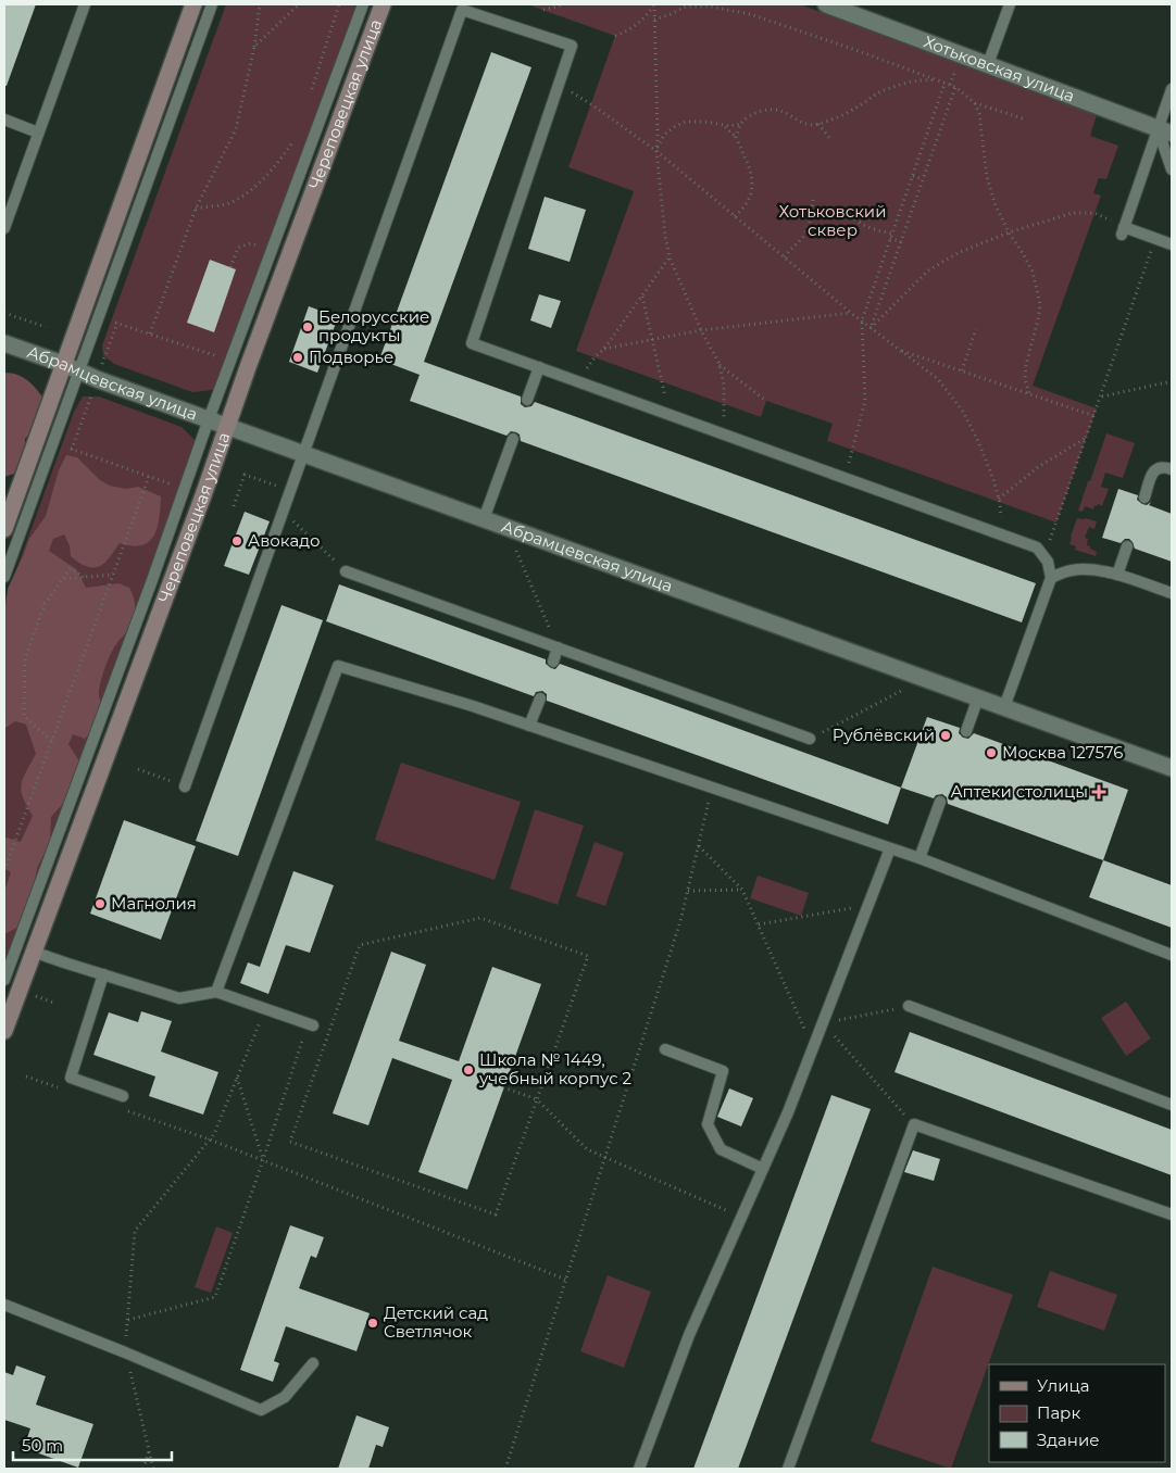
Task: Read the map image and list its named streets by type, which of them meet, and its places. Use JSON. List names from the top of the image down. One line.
{"streets":{"main road":["Череповецкая улица"],"street":["Хотьковская улица","Абрамцевская улица"]},"crossings":[["Череповецкая улица","Абрамцевская улица"]],"parks":["Хотьковский сквер"],"places":{"other":["Белорусские продукты","Подворье","Авокадо","Рублёвский","Москва 127576","Магнолия","Школа № 1449, учебный корпус 2","Детский сад Светлячок"],"health":["Аптеки столицы"]},"legend":["Улица","Парк","Здание"],"scale_bar":"50 m"}
